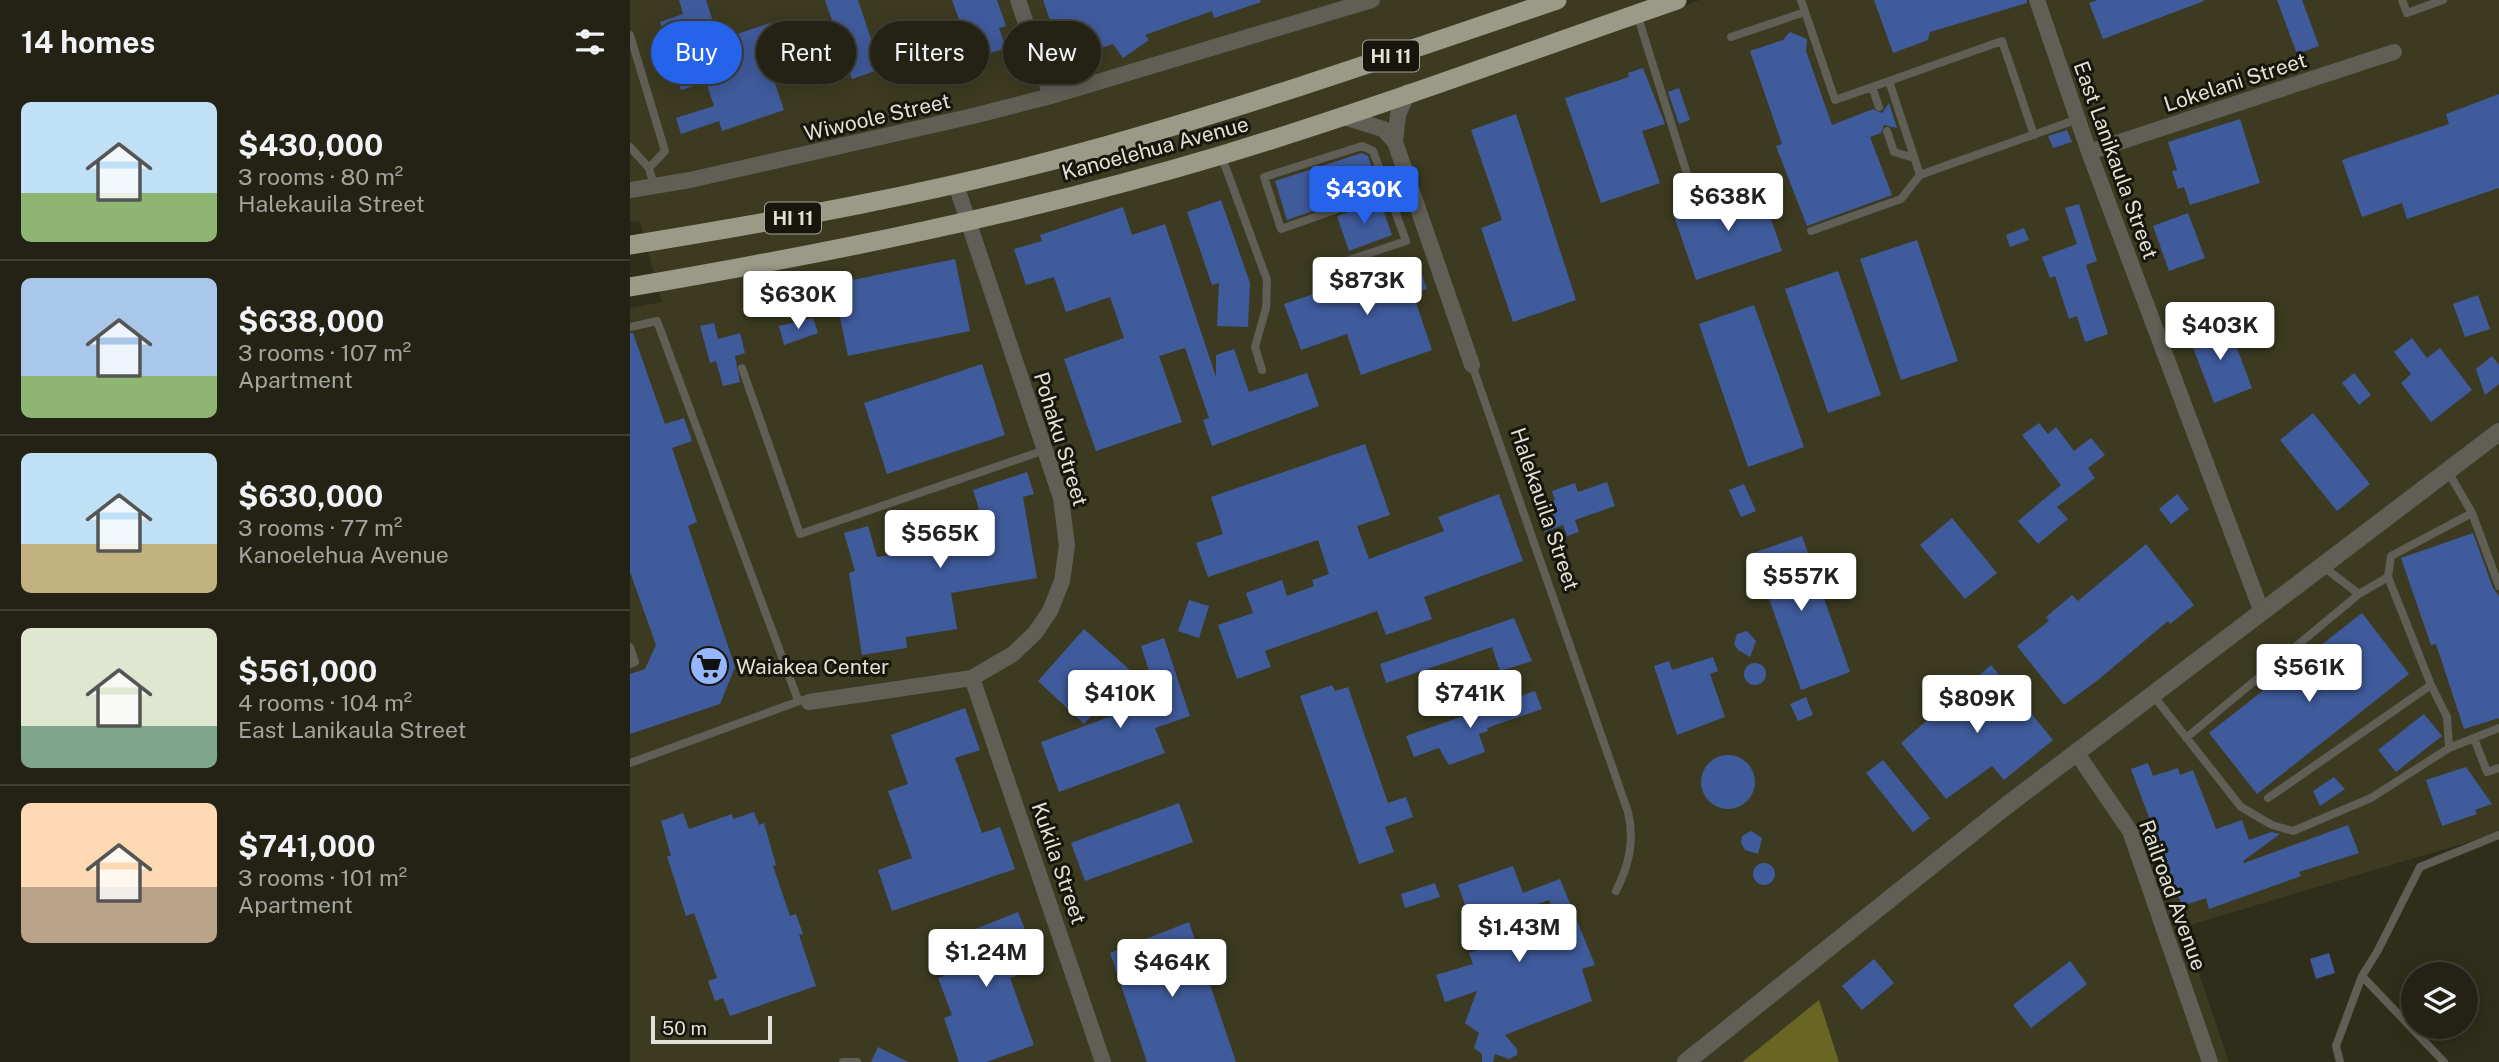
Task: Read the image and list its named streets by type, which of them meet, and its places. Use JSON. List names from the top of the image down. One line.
{"streets":{"highway":["HI 11","Kanoelehua Avenue"],"street":["Lokelani Street","Wiwoole Street","East Lanikaula Street","Pohaku Street","Halekauila Street","Kukila Street","Railroad Avenue"]},"crossings":[["Lokelani Street","East Lanikaula Street"],["Kanoelehua Avenue","Pohaku Street"],["Kanoelehua Avenue","Halekauila Street"],["Pohaku Street","Kukila Street"]],"places":{"supermarket":["Waiakea Center"]},"scale_bar":"50 m","page":{"heading":"14 homes","chip":["Buy","Rent","Filters","New"],"list":[{"name":"$430,000","note":"3 rooms · 80 m² · Halekauila Street"},{"name":"$638,000","note":"3 rooms · 107 m² · Apartment"},{"name":"$630,000","note":"3 rooms · 77 m² · Kanoelehua Avenue"},{"name":"$561,000","note":"4 rooms · 104 m² · East Lanikaula Street"},{"name":"$741,000","note":"3 rooms · 101 m² · Apartment"}],"price":["$430K","$638K","$873K","$630K","$403K","$565K","$557K","$561K","$410K","$741K","$809K","$1.43M","$1.24M","$464K"],"scale":"50 m"}}
